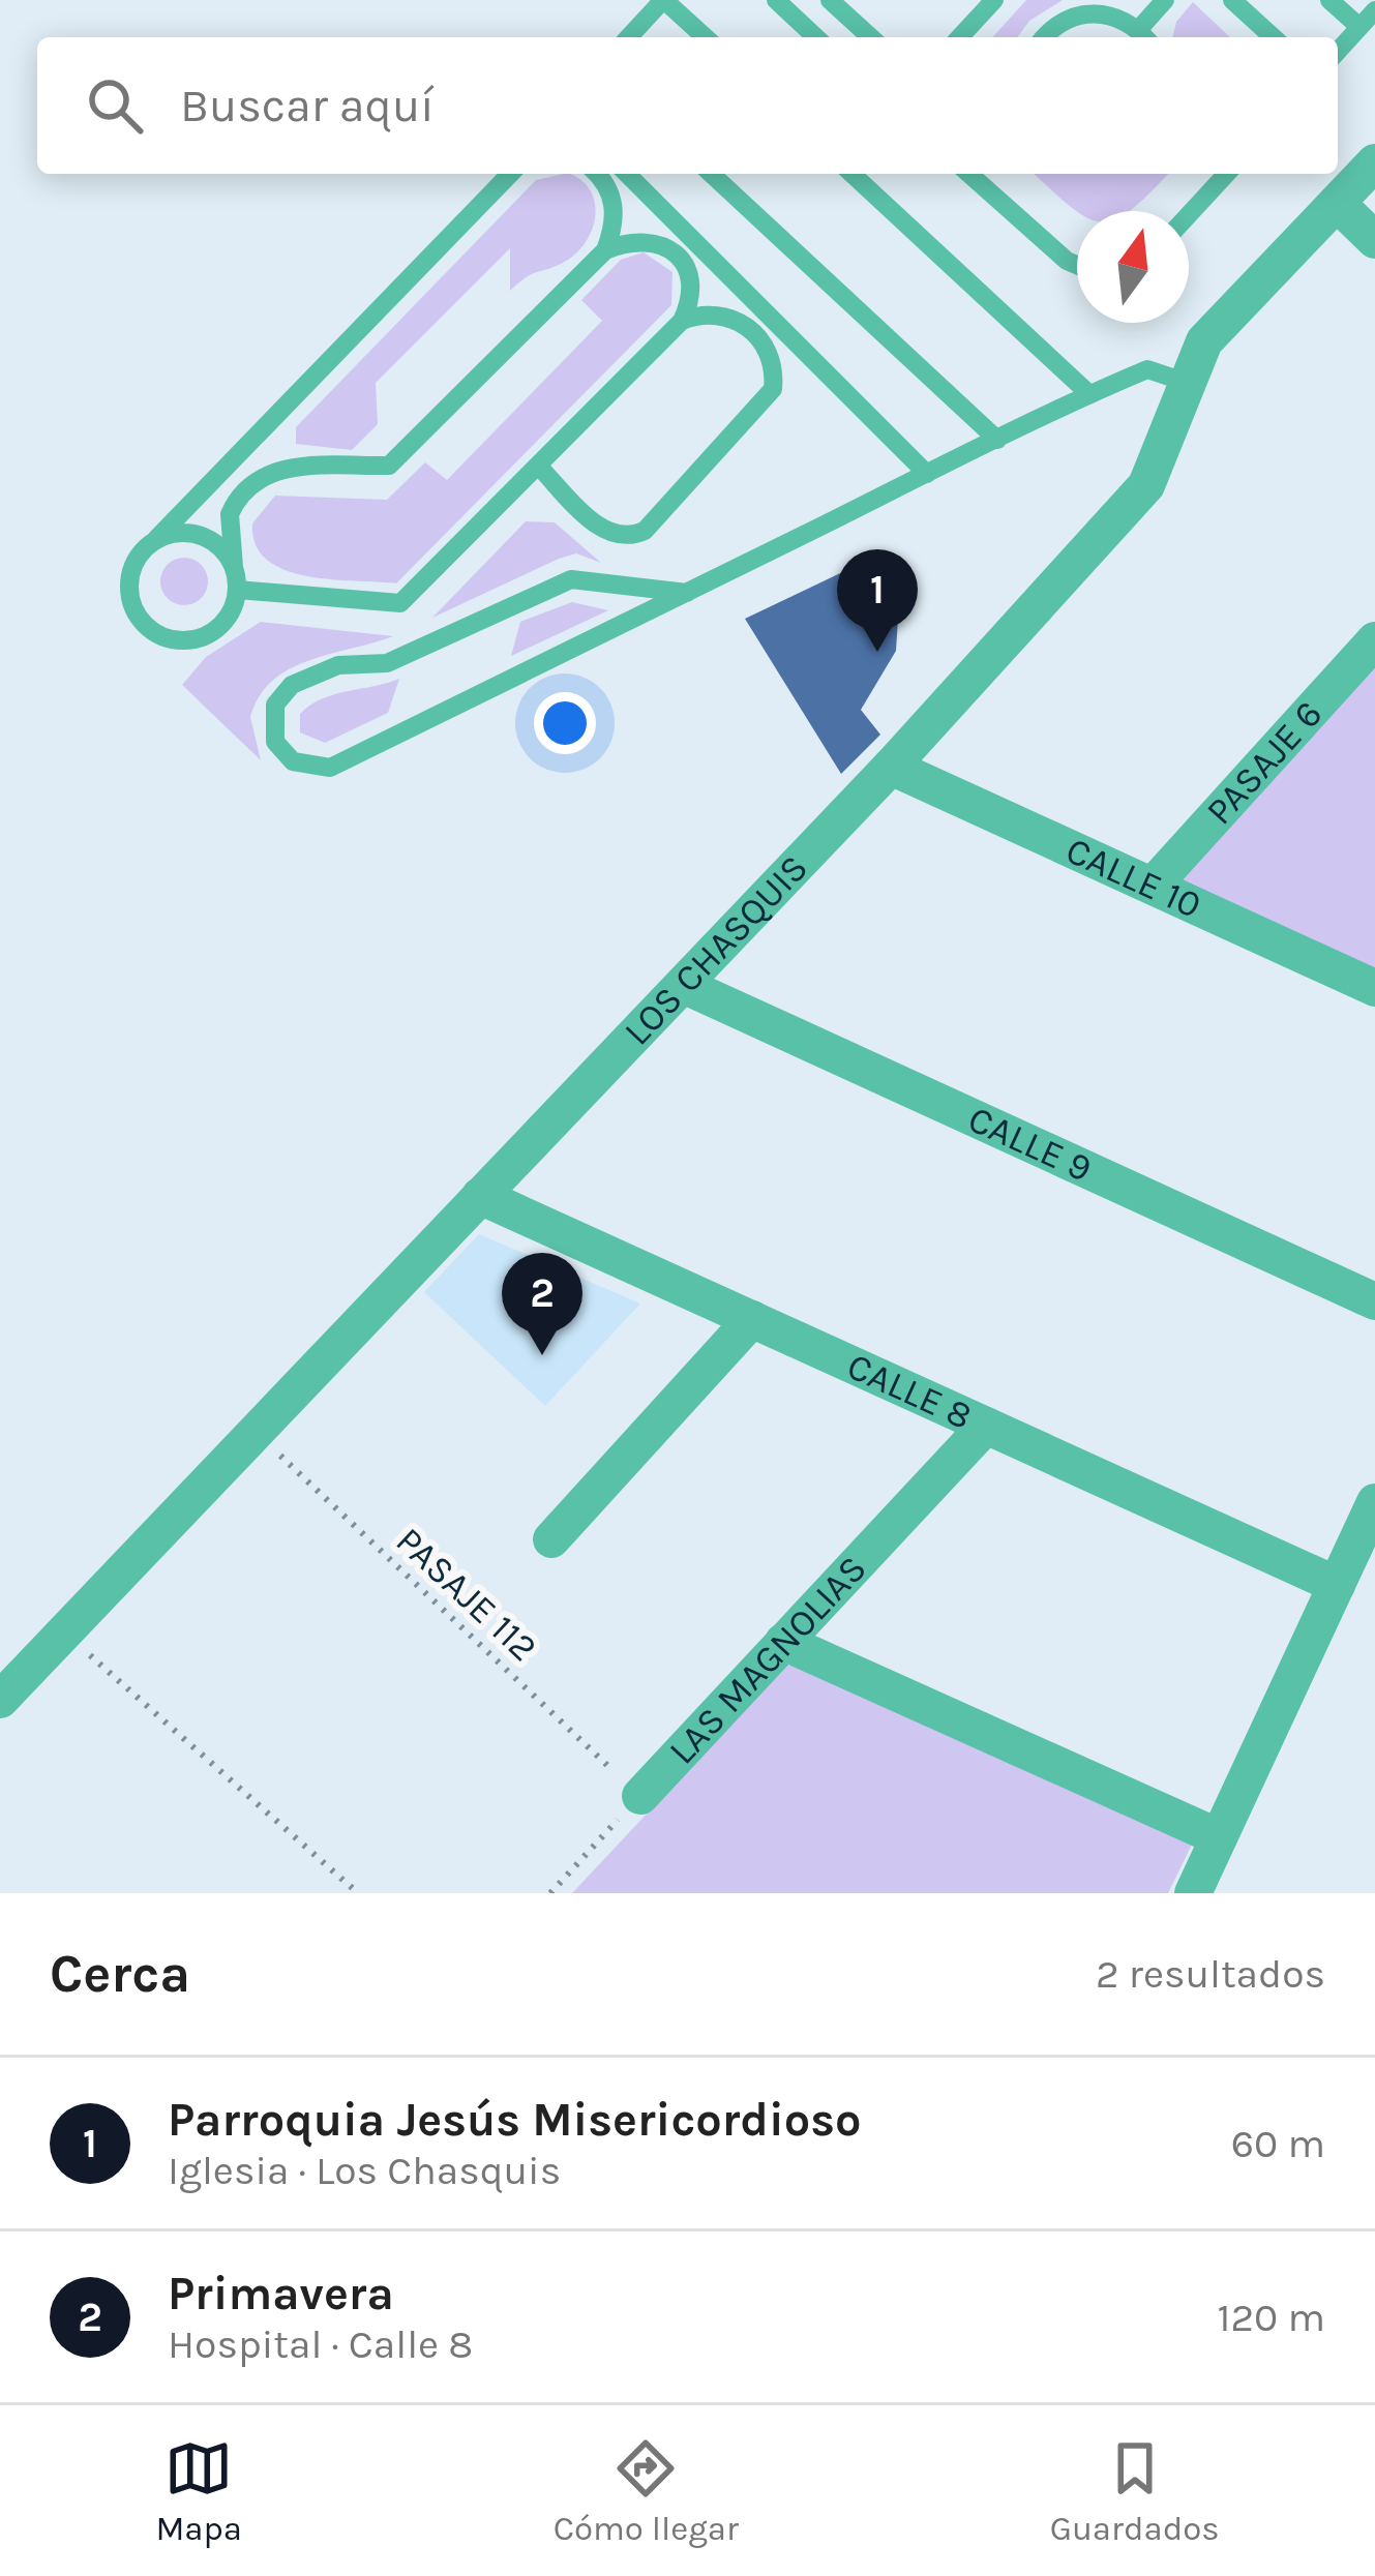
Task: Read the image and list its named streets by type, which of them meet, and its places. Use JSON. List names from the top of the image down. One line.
{"streets":{"street":["PASAJE 6","CALLE 10","LOS CHASQUIS","CALLE 9","CALLE 8","LAS MAGNOLIAS"],"path":["PASAJE 112"]},"crossings":[["PASAJE 6","CALLE 10"],["CALLE 10","LOS CHASQUIS"],["LOS CHASQUIS","CALLE 9"],["LOS CHASQUIS","CALLE 8"],["LOS CHASQUIS","PASAJE 112"],["CALLE 8","LAS MAGNOLIAS"],["PASAJE 112","LAS MAGNOLIAS"]],"north":"top","page":{"search":"Buscar aquí","pins":["1","2"],"heading":["Cerca","2 resultados"],"list":[{"mark":"1","name":"Parroquia Jesús Misericordioso","note":"Iglesia · Los Chasquis","value":"60 m"},{"mark":"2","name":"Primavera","note":"Hospital · Calle 8","value":"120 m"}],"nav":["Mapa","Cómo llegar","Guardados"]}}
